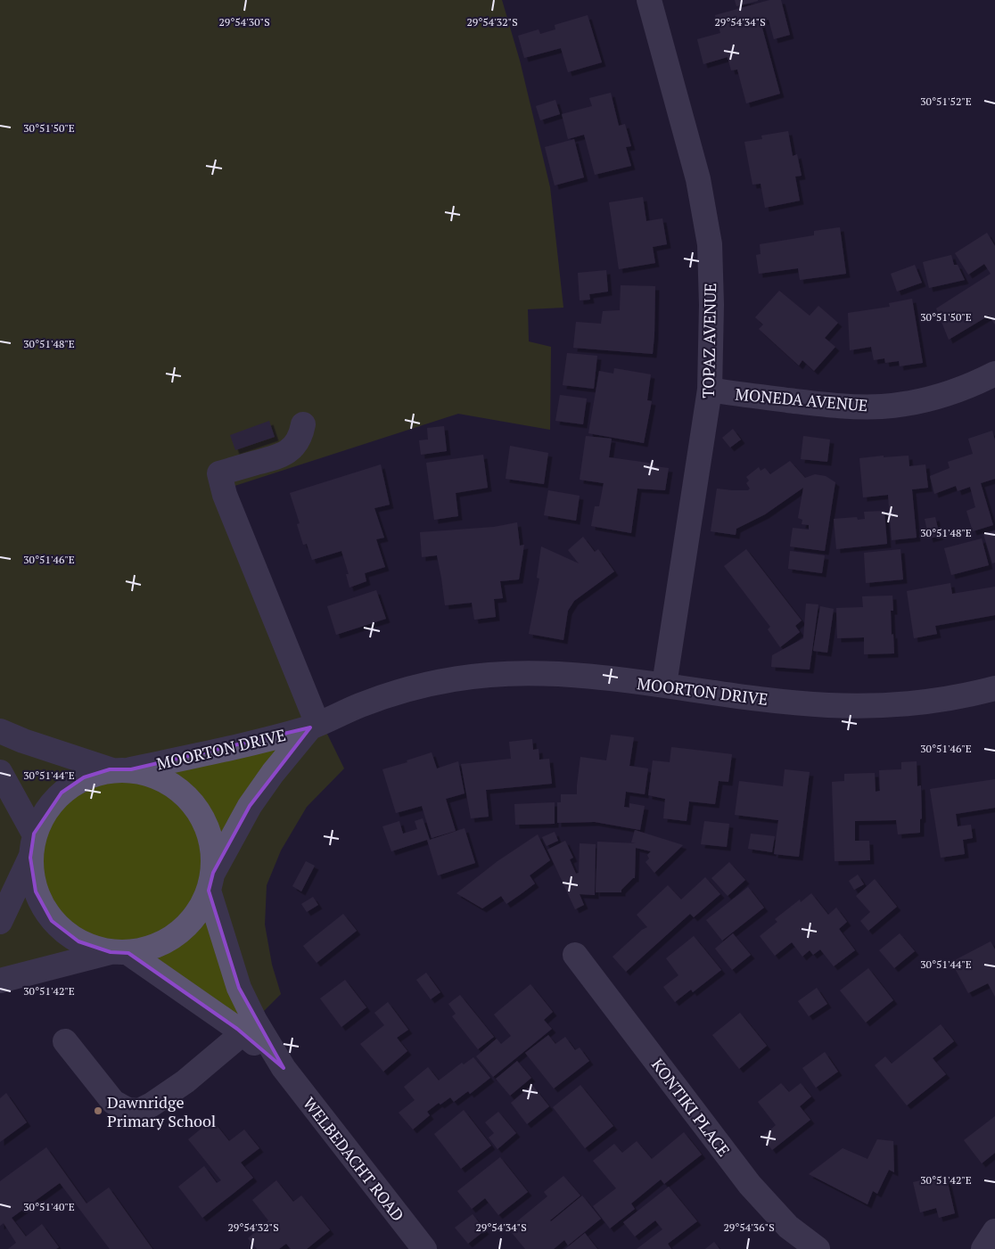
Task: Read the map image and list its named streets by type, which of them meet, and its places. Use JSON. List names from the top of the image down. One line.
{"streets":{"street":["TOPAZ AVENUE","MONEDA AVENUE","MOORTON DRIVE","KONTIKI PLACE","WELBEDACHT ROAD"]},"crossings":[["TOPAZ AVENUE","MONEDA AVENUE"],["TOPAZ AVENUE","MOORTON DRIVE"],["MOORTON DRIVE","WELBEDACHT ROAD"]],"places":["Dawnridge Primary School"],"coordinates":["29°54'30\"S","29°54'32\"S","29°54'34\"S","30°51'52\"E","30°51'50\"E","30°51'48\"E","30°51'46\"E","30°51'44\"E","30°51'42\"E","30°51'40\"E","29°54'36\"S"]}
